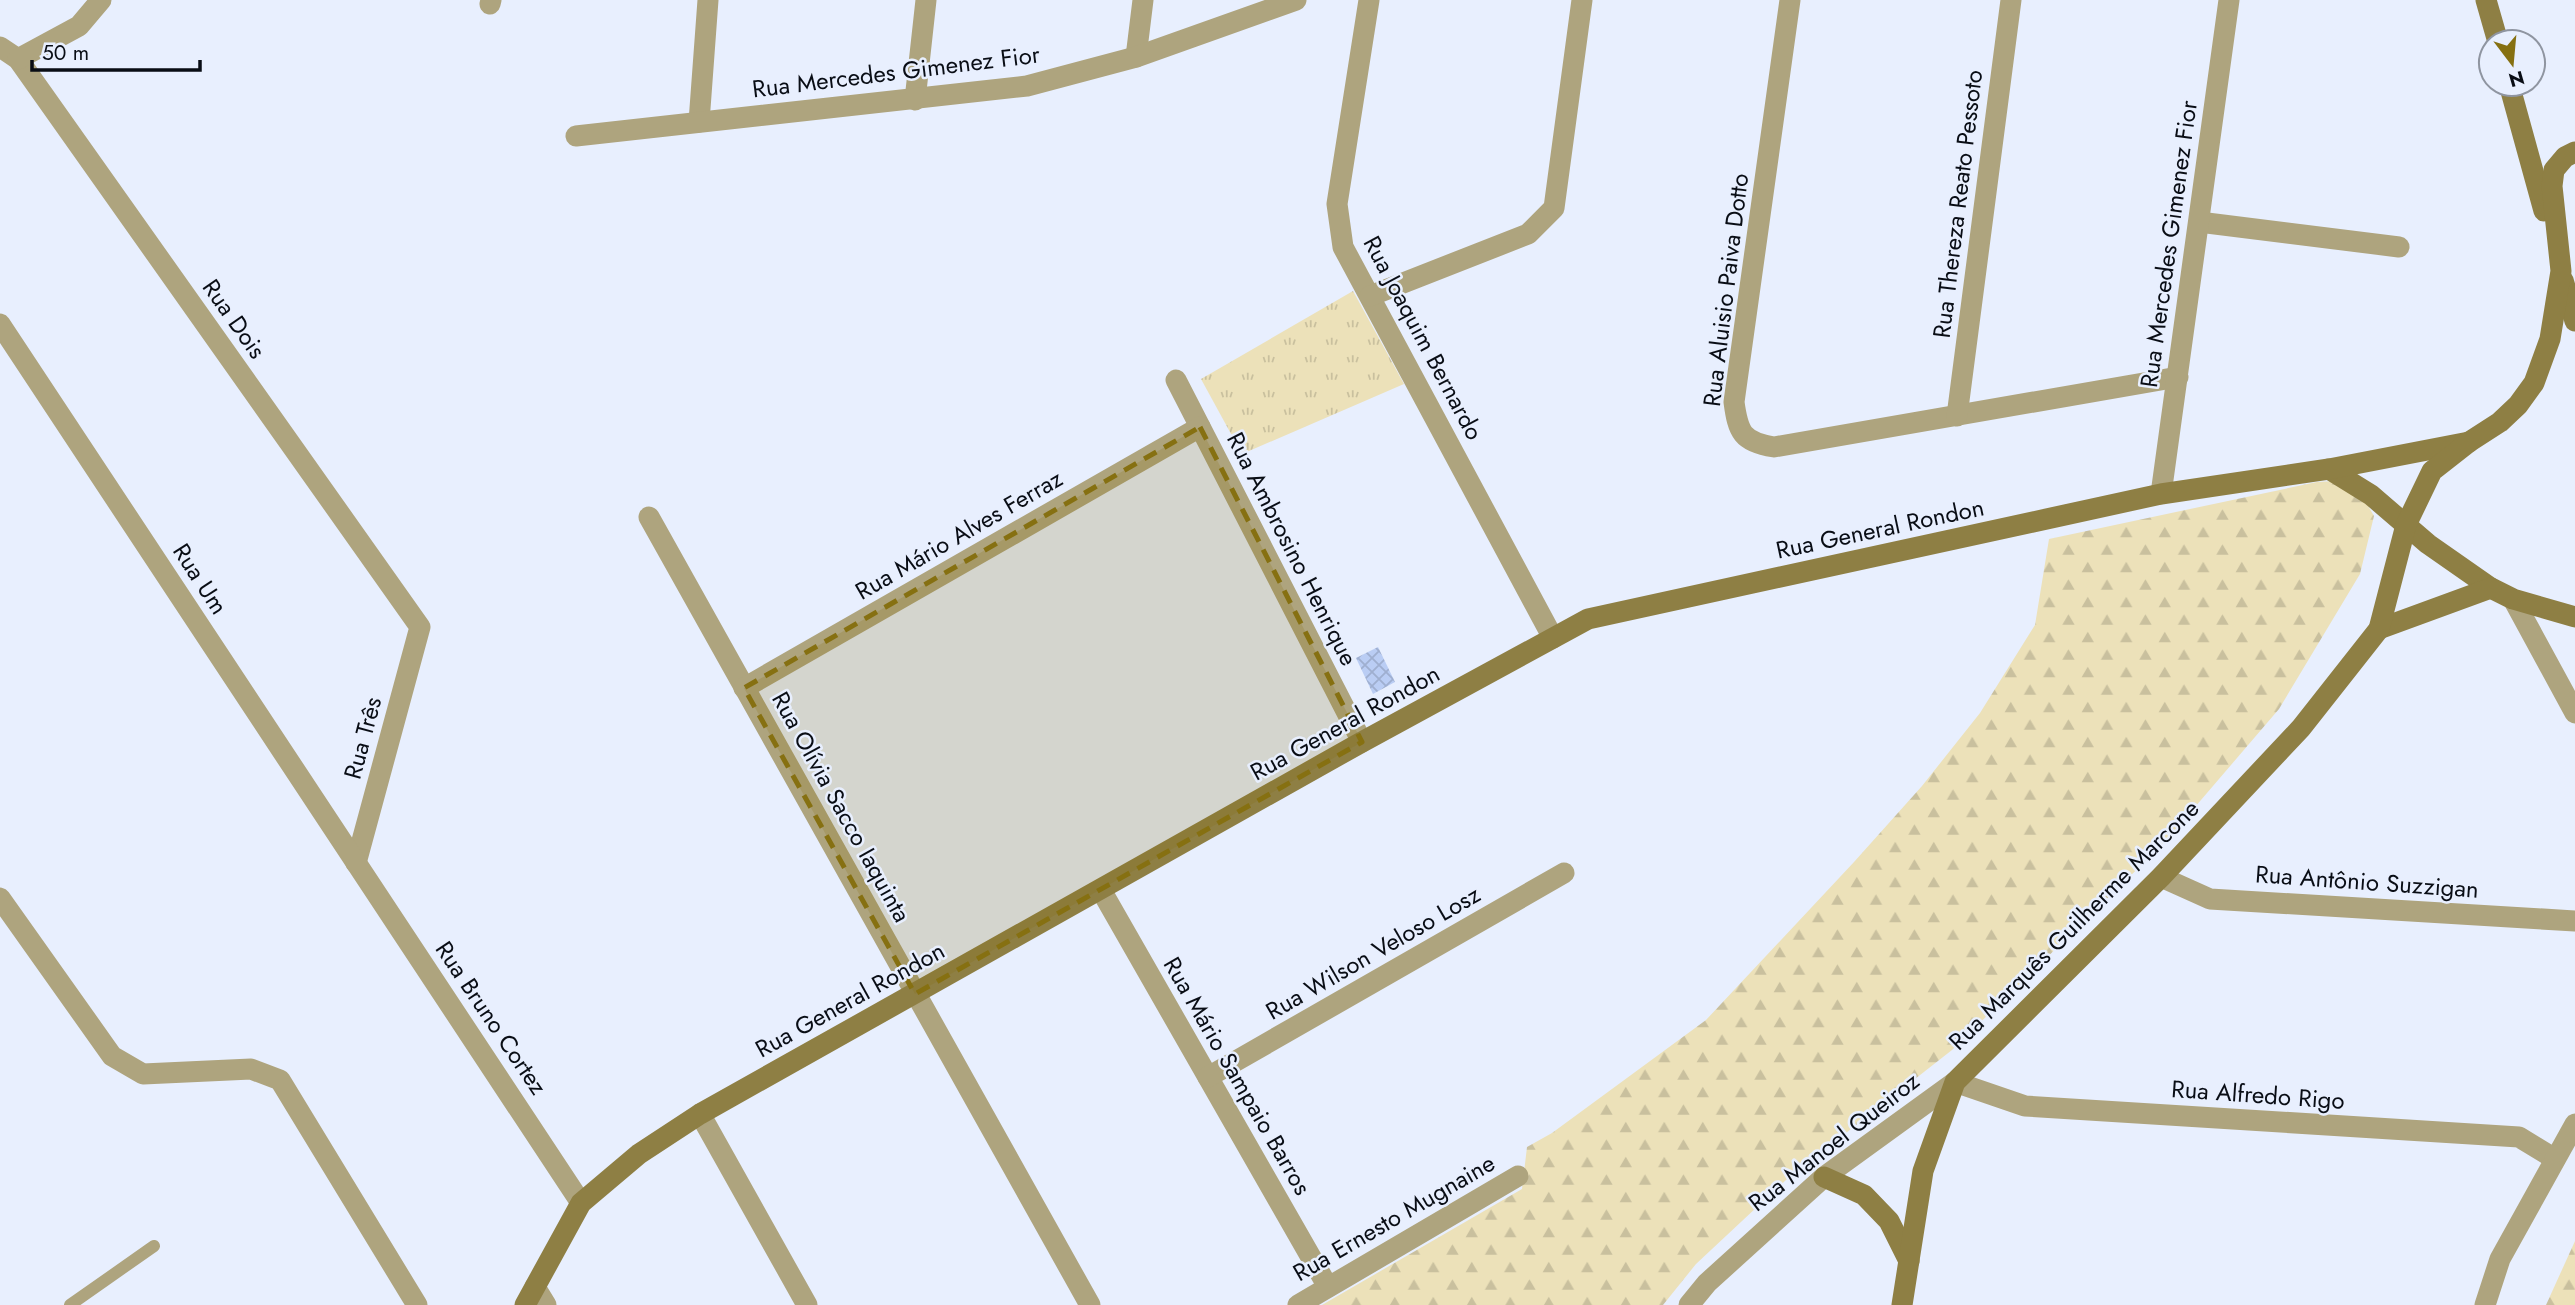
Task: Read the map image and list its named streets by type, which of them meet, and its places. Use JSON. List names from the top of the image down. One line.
{"streets":{"street":["Rua Mercedes Gimenez Fior","Rua Thereza Reato Pessoto","Rua Aluisio Paiva Dotto","Rua Dois","Rua Joaquim Bernardo","Rua General Rondon","Rua Mário Alves Ferraz","Rua Ambrosino Henrique","Rua Um","Rua Três","Rua Olívia Sacco Iaquinta","Rua Antônio Suzzigan","Rua Marquês Guilherme Marcone","Rua Wilson Veloso Losz","Rua Bruno Cortez","Rua Mário Sampaio Barros","Rua Alfredo Rigo","Rua Manoel Queiroz","Rua Ernesto Mugnaine"]},"crossings":[["Rua Mercedes Gimenez Fior","Rua Aluisio Paiva Dotto"],["Rua Mercedes Gimenez Fior","Rua General Rondon"],["Rua Thereza Reato Pessoto","Rua Aluisio Paiva Dotto"],["Rua Dois","Rua Três"],["Rua Joaquim Bernardo","Rua General Rondon"],["Rua General Rondon","Rua Ambrosino Henrique"],["Rua General Rondon","Rua Olívia Sacco Iaquinta"],["Rua General Rondon","Rua Marquês Guilherme Marcone"],["Rua General Rondon","Rua Bruno Cortez"],["Rua General Rondon","Rua Mário Sampaio Barros"],["Rua Mário Alves Ferraz","Rua Ambrosino Henrique"],["Rua Mário Alves Ferraz","Rua Olívia Sacco Iaquinta"],["Rua Um","Rua Três"],["Rua Um","Rua Bruno Cortez"],["Rua Três","Rua Bruno Cortez"],["Rua Antônio Suzzigan","Rua Marquês Guilherme Marcone"],["Rua Marquês Guilherme Marcone","Rua Alfredo Rigo"],["Rua Marquês Guilherme Marcone","Rua Manoel Queiroz"],["Rua Wilson Veloso Losz","Rua Mário Sampaio Barros"],["Rua Mário Sampaio Barros","Rua Ernesto Mugnaine"],["Rua Alfredo Rigo","Rua Manoel Queiroz"]],"scale_bar":"50 m","north":"bottom"}
